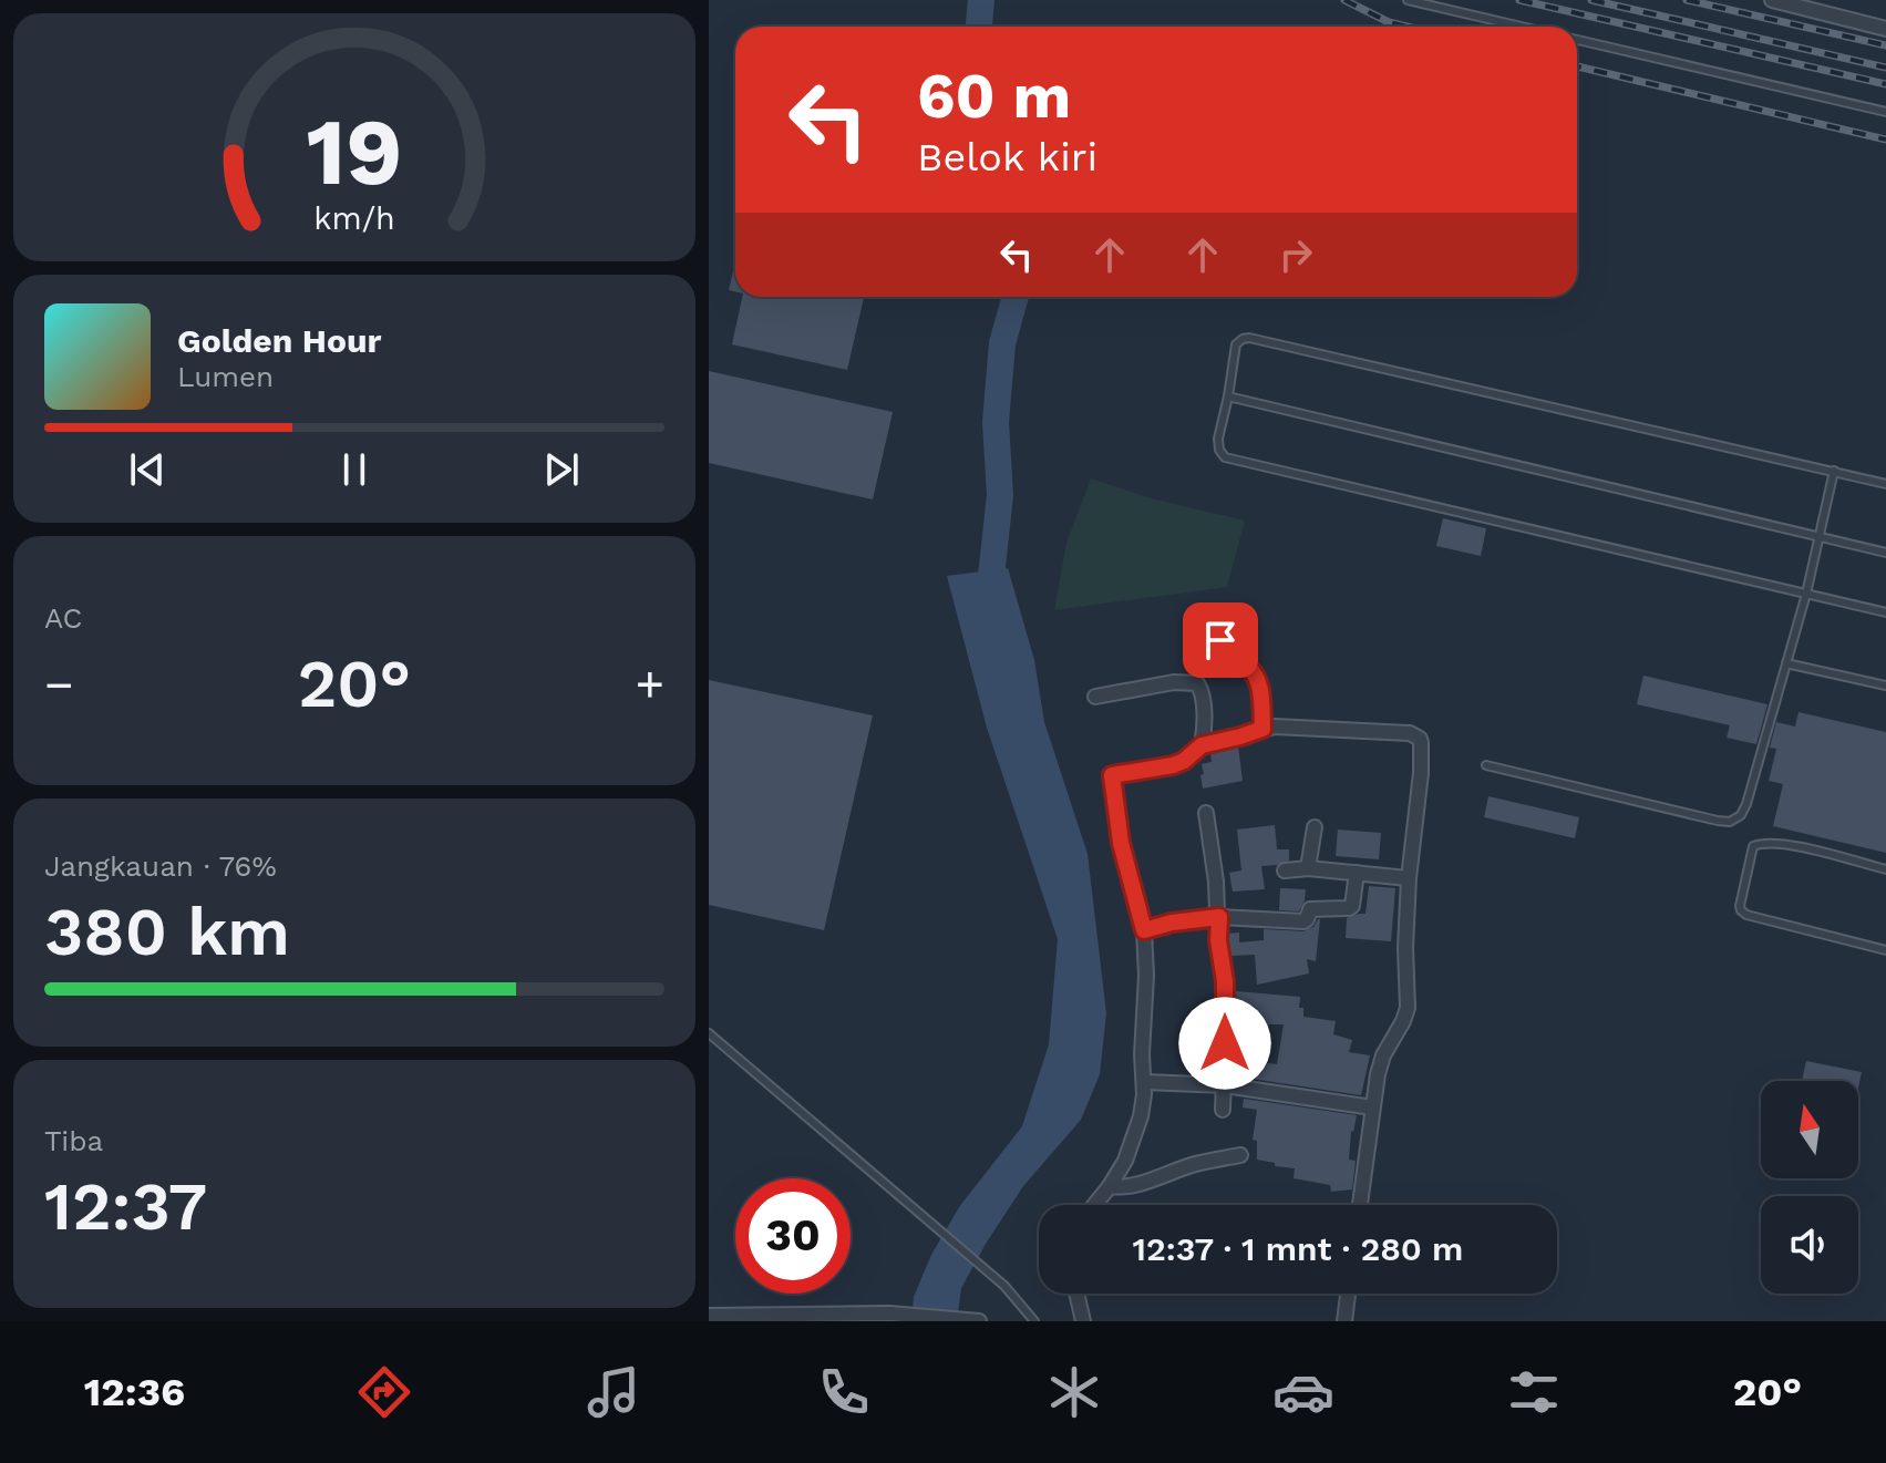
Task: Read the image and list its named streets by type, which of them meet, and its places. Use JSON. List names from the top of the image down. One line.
{"north":"top","page":{"turn":["60 m","Belok kiri"],"song":["Golden Hour","Lumen"],"tile":["AC",["Jangkauan · 76%","380 km"],["Tiba","12:37"]],"heat":["−","20°","+"],"limit":"30","trip":"12:37 · 1 mnt · 280 m","tabs":["12:36","20°"],"gauge":["19","km/h"]}}
